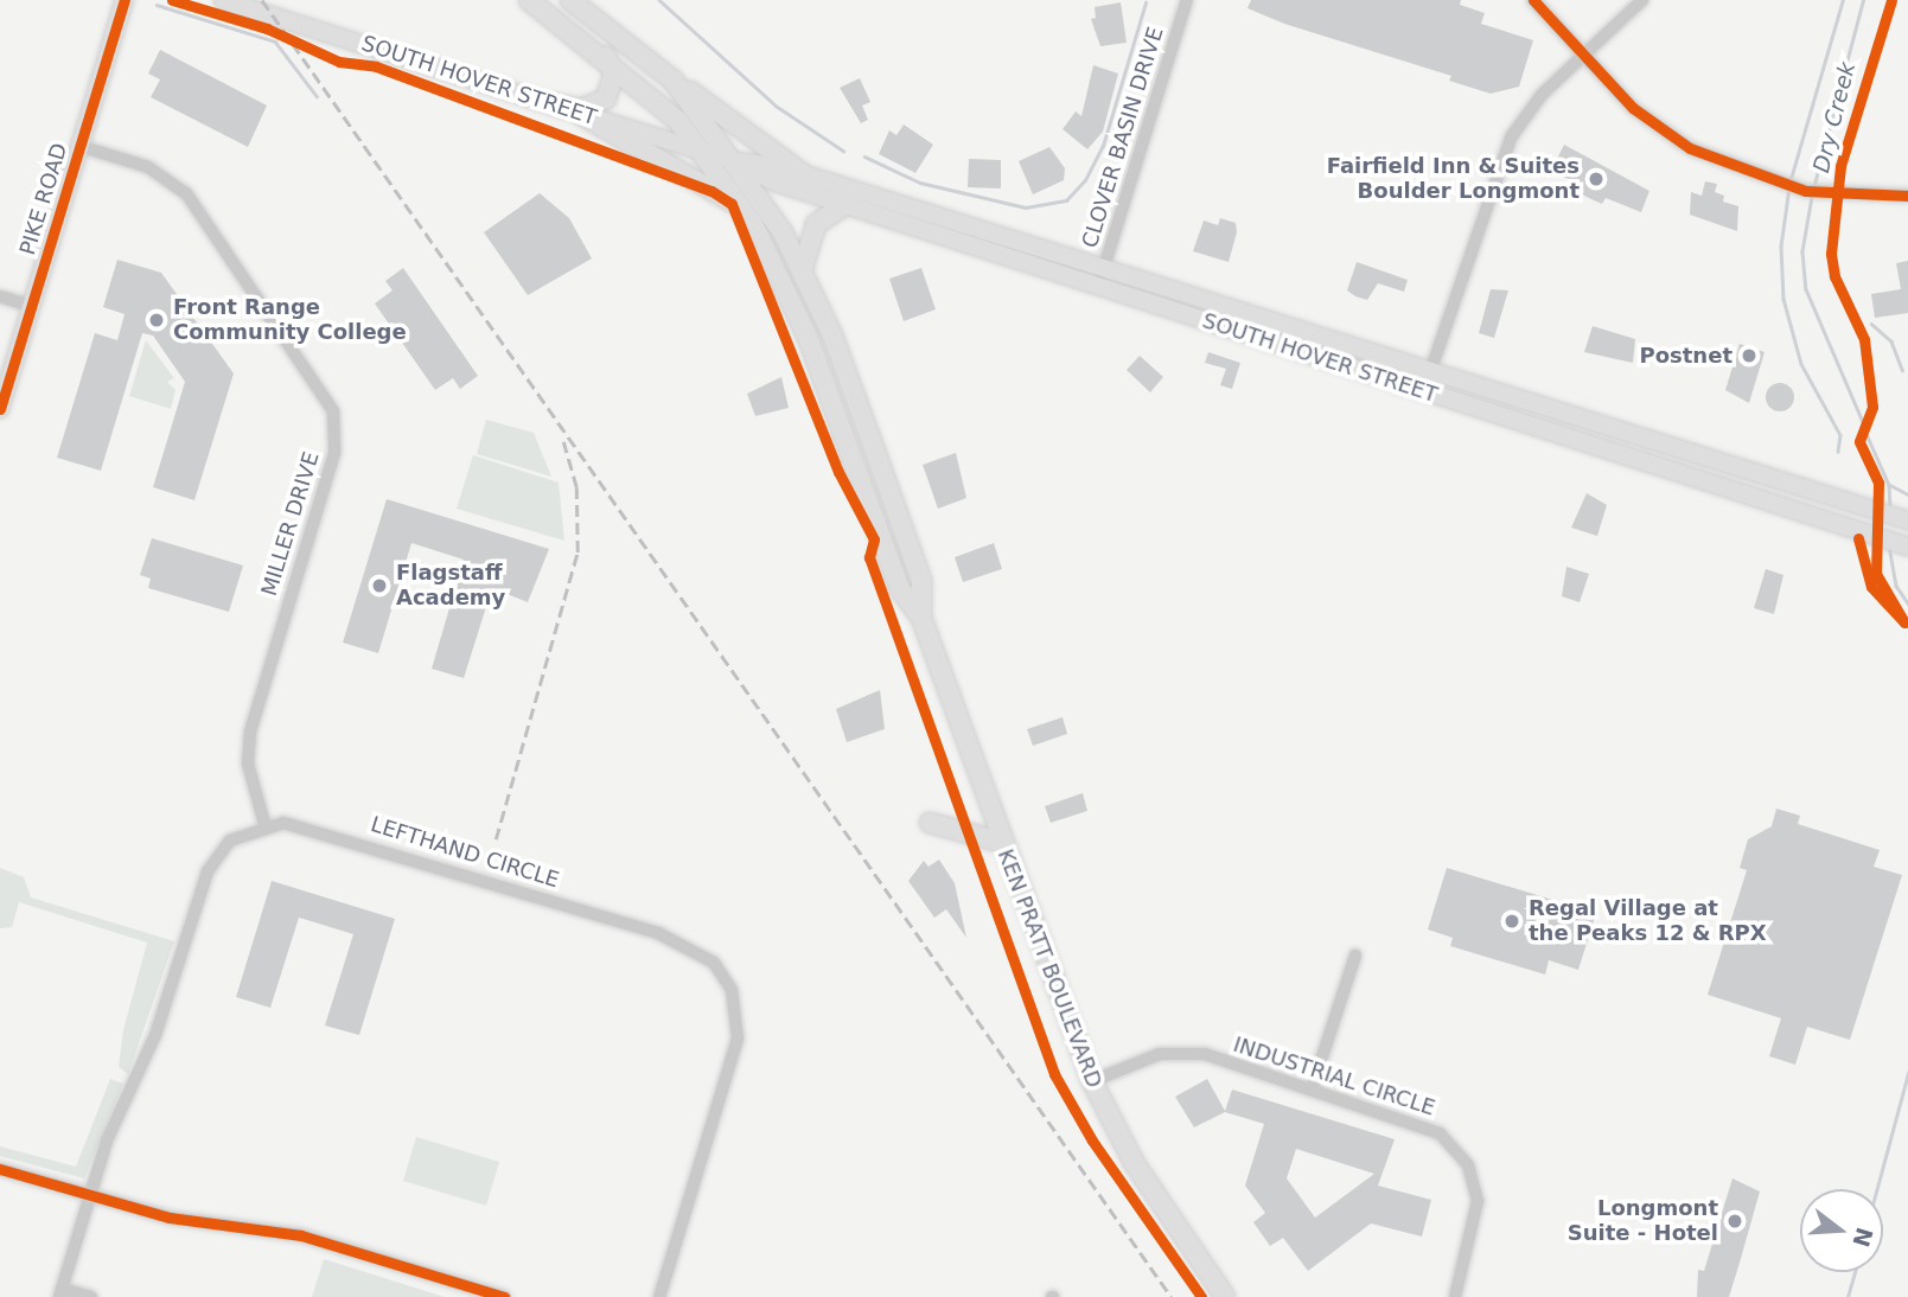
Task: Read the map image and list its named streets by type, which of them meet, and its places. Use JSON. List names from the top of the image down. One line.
{"streets":{"highway":["KEN PRATT BOULEVARD"],"main road":["SOUTH HOVER STREET","PIKE ROAD"],"street":["CLOVER BASIN DRIVE","MILLER DRIVE","LEFTHAND CIRCLE","INDUSTRIAL CIRCLE"]},"crossings":[["SOUTH HOVER STREET","CLOVER BASIN DRIVE"],["SOUTH HOVER STREET","KEN PRATT BOULEVARD"],["PIKE ROAD","MILLER DRIVE"],["MILLER DRIVE","LEFTHAND CIRCLE"],["KEN PRATT BOULEVARD","INDUSTRIAL CIRCLE"]],"water":["Dry Creek"],"places":["Fairfield Inn & Suites Boulder Longmont","Front Range Community College","Postnet","Flagstaff Academy","Regal Village at the Peaks 12 & RPX","Longmont Suite - Hotel"],"north":"right"}
